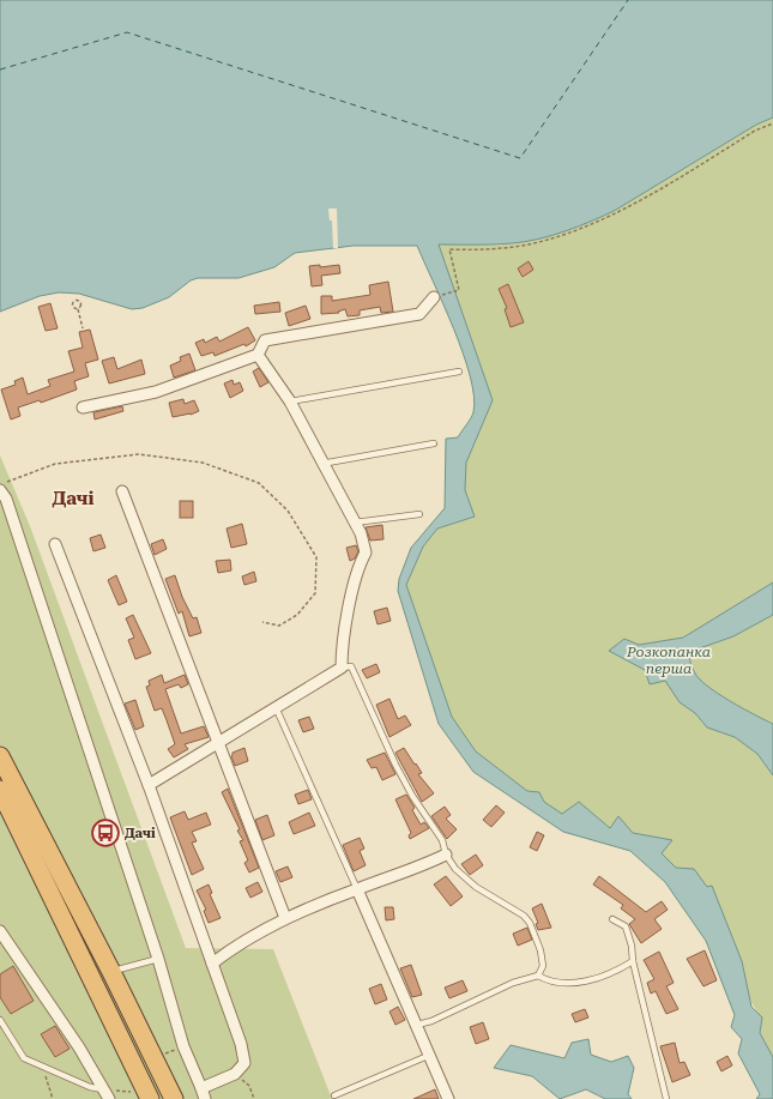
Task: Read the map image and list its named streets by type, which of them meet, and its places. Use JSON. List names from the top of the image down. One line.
{"districts":["Дачі"],"water":["Розкопанка перша"],"places":{"bus stop":["Дачі"]}}
